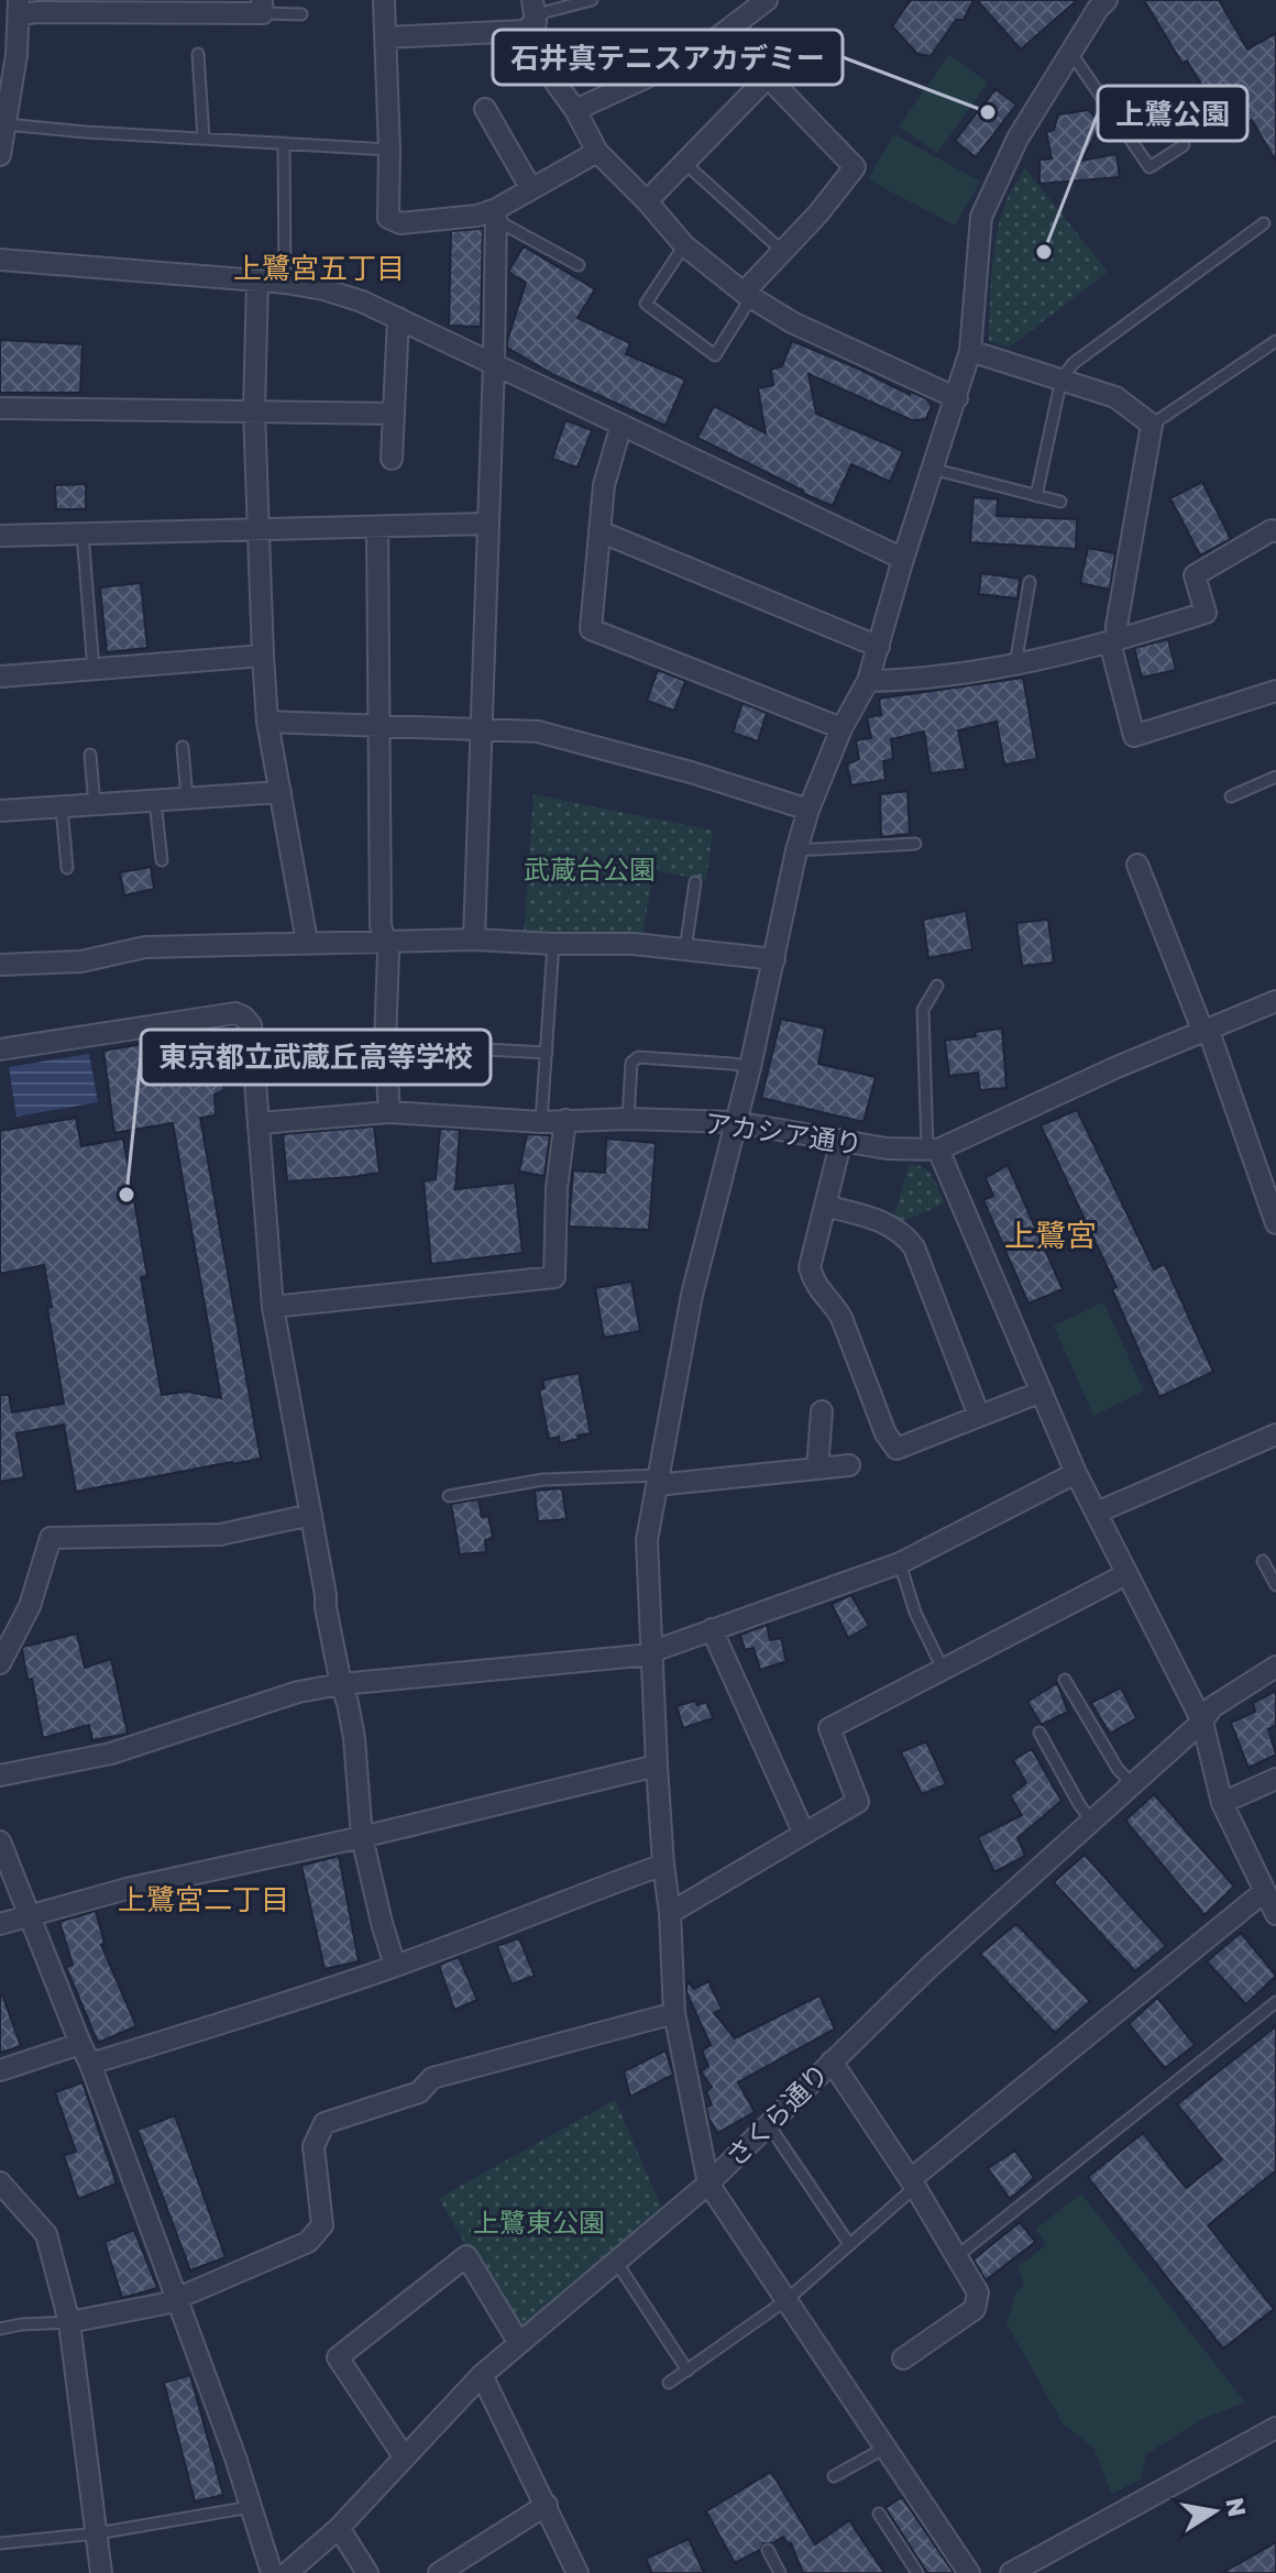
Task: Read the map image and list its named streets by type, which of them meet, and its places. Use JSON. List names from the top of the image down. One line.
{"streets":{"street":["アカシア通り","さくら通り"]},"districts":["上鷺宮五丁目","上鷺宮","上鷺宮二丁目"],"parks":["武蔵台公園","上鷺東公園"],"places":["石井真テニスアカデミー","上鷺公園","東京都立武蔵丘高等学校"],"north":"right"}
